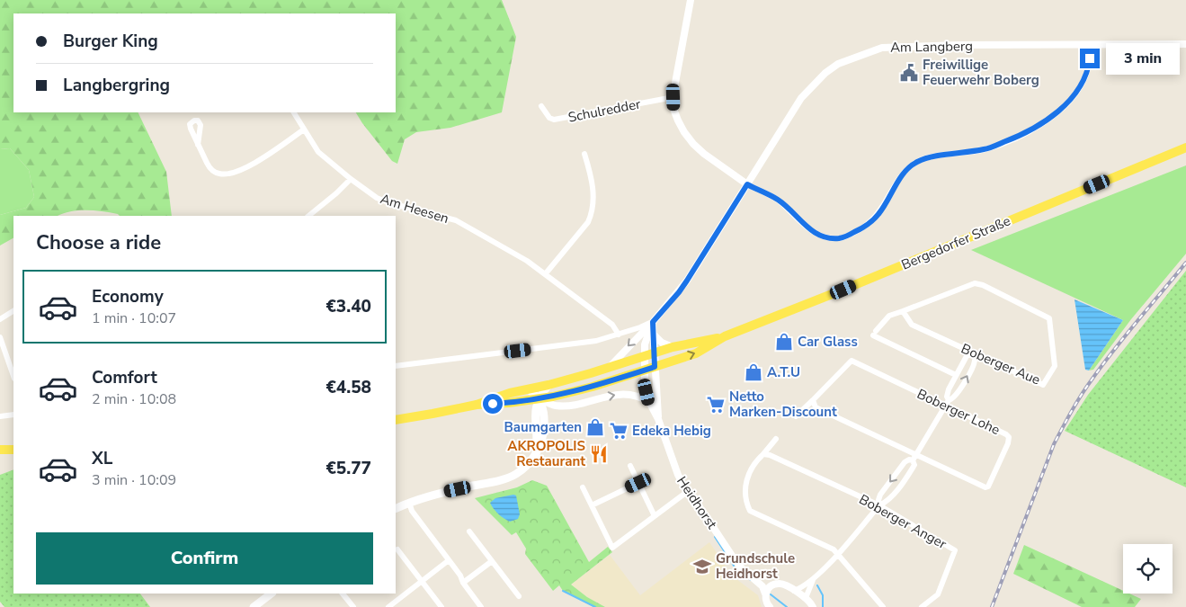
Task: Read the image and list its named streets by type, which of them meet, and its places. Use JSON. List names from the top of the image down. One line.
{"streets":{"main road":["Bergedorfer Straße"],"street":["Am Langberg","Schulredder","Am Heesen","Boberger Aue","Boberger Lohe","Heidhorst","Boberger Anger"]},"crossings":[["Am Langberg","Am Heesen"],["Am Langberg","Bergedorfer Straße"],["Am Langberg","Heidhorst"],["Bergedorfer Straße","Heidhorst"]],"places":{"public building":["Freiwillige Feuerwehr Boberg"],"shop":["Car Glass","A.T.U","Baumgarten"],"supermarket":["Netto Marken-Discount","Edeka Hebig"],"restaurant":["AKROPOLIS Restaurant"],"school or university":["Grundschule Heidhorst"]},"page":{"banner":["Burger King","Langbergring"],"bubble":"3 min","heading":"Choose a ride","list":[{"name":"Economy","note":"1 min · 10:07","value":"€3.40"},{"name":"Comfort","note":"2 min · 10:08","value":"€4.58"},{"name":"XL","note":"3 min · 10:09","value":"€5.77"}],"buttons":"Confirm"}}
